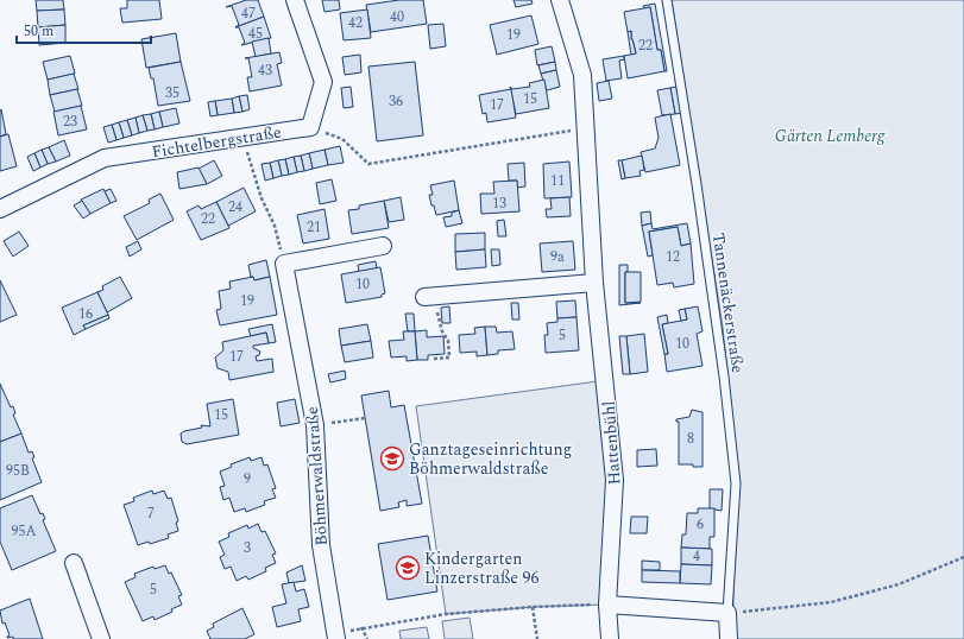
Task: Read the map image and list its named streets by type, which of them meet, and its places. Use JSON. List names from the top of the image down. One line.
{"streets":{"street":["Fichtelbergstraße","Hattenbühl","Böhmerwaldstraße"],"lane":["Tannenäckerstraße"]},"parks":["Gärten Lemberg"],"places":{"school or university":["Ganztageseinrichtung Böhmerwaldstraße","Kindergarten Linzerstraße 96"]},"house_numbers":["47","40","42","45","19","22","43","35","15","36","17","23","11","13","24","22","21","9a","12","10","19","16","5","10","17","15","8","95B","9","7","6","95A","3","4","5"],"scale_bar":"50 m"}
